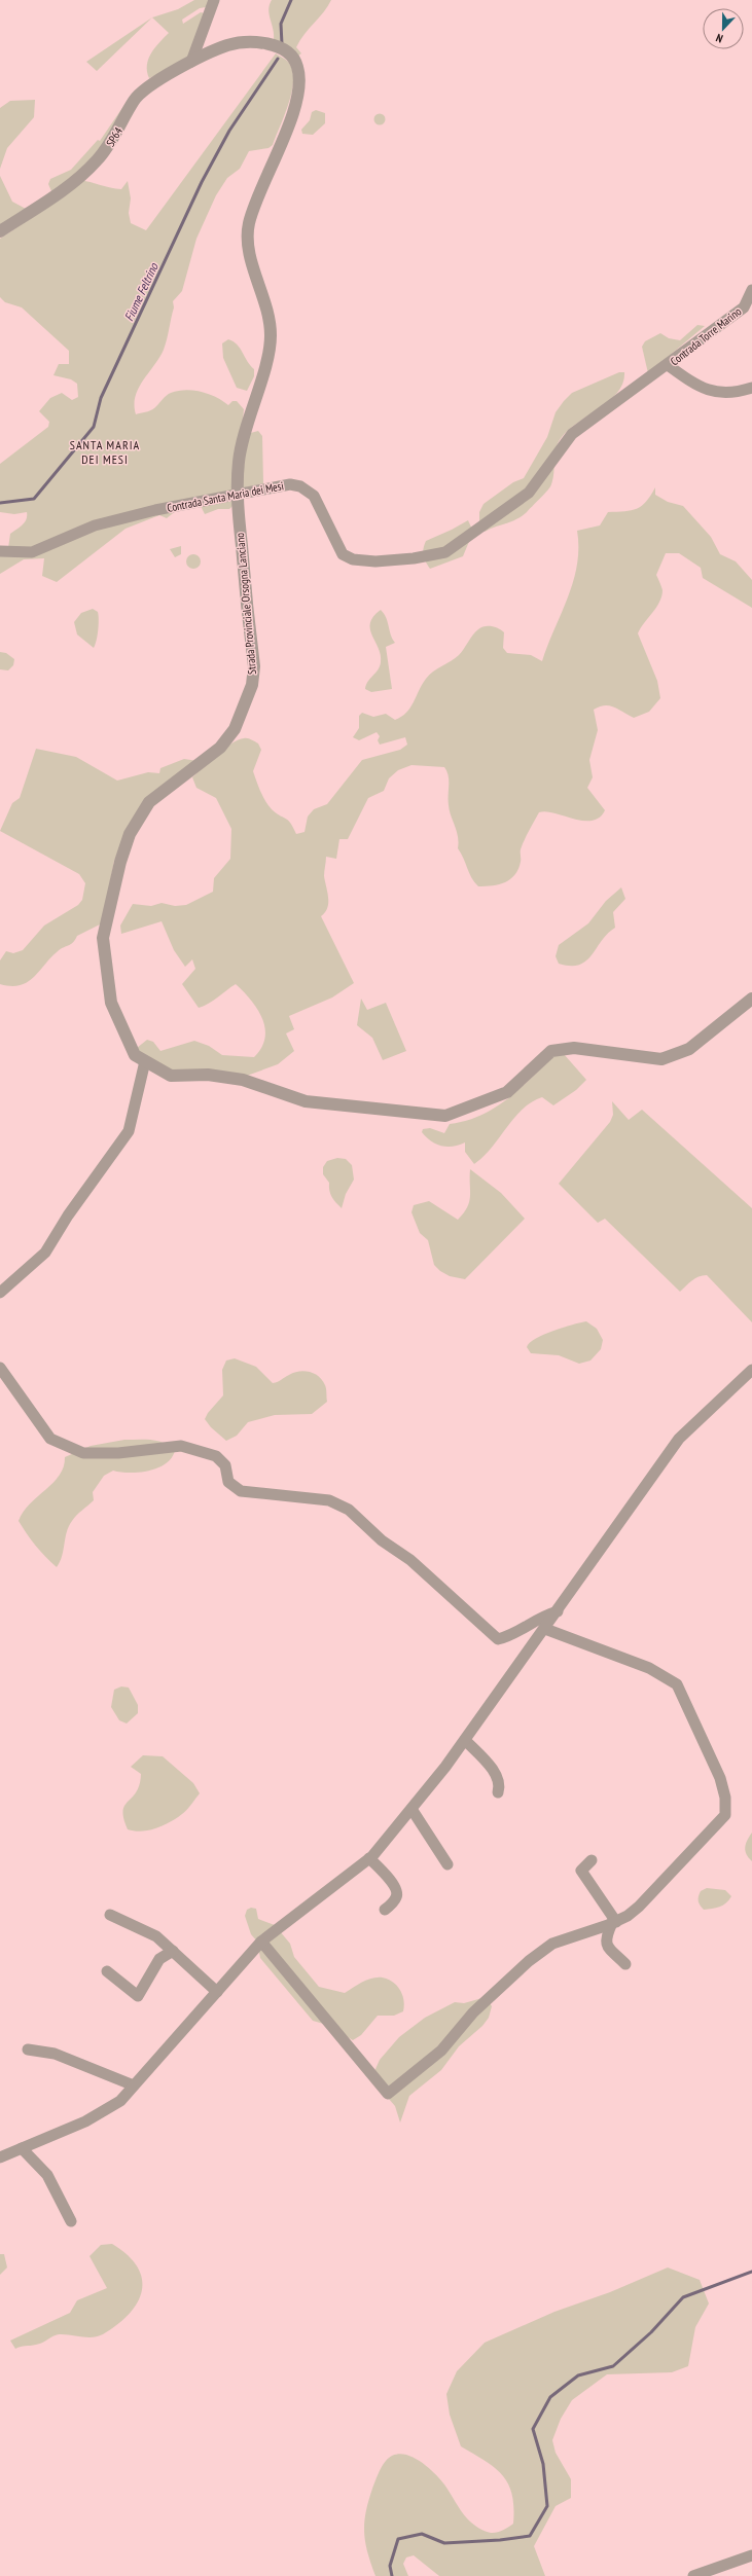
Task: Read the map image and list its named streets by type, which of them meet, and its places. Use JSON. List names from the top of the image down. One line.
{"streets":{"street":["SP64","Contrada Torre Marino","Contrada Santa Maria dei Mesi","Strada Provinciale Orsogna Lanciano"]},"crossings":[["SP64","Strada Provinciale Orsogna Lanciano"],["Contrada Torre Marino","Contrada Santa Maria dei Mesi"],["Contrada Santa Maria dei Mesi","Strada Provinciale Orsogna Lanciano"]],"districts":["SANTA MARIA DEI MESI"],"water":["Fiume Feltrino"],"north":"bottom"}
